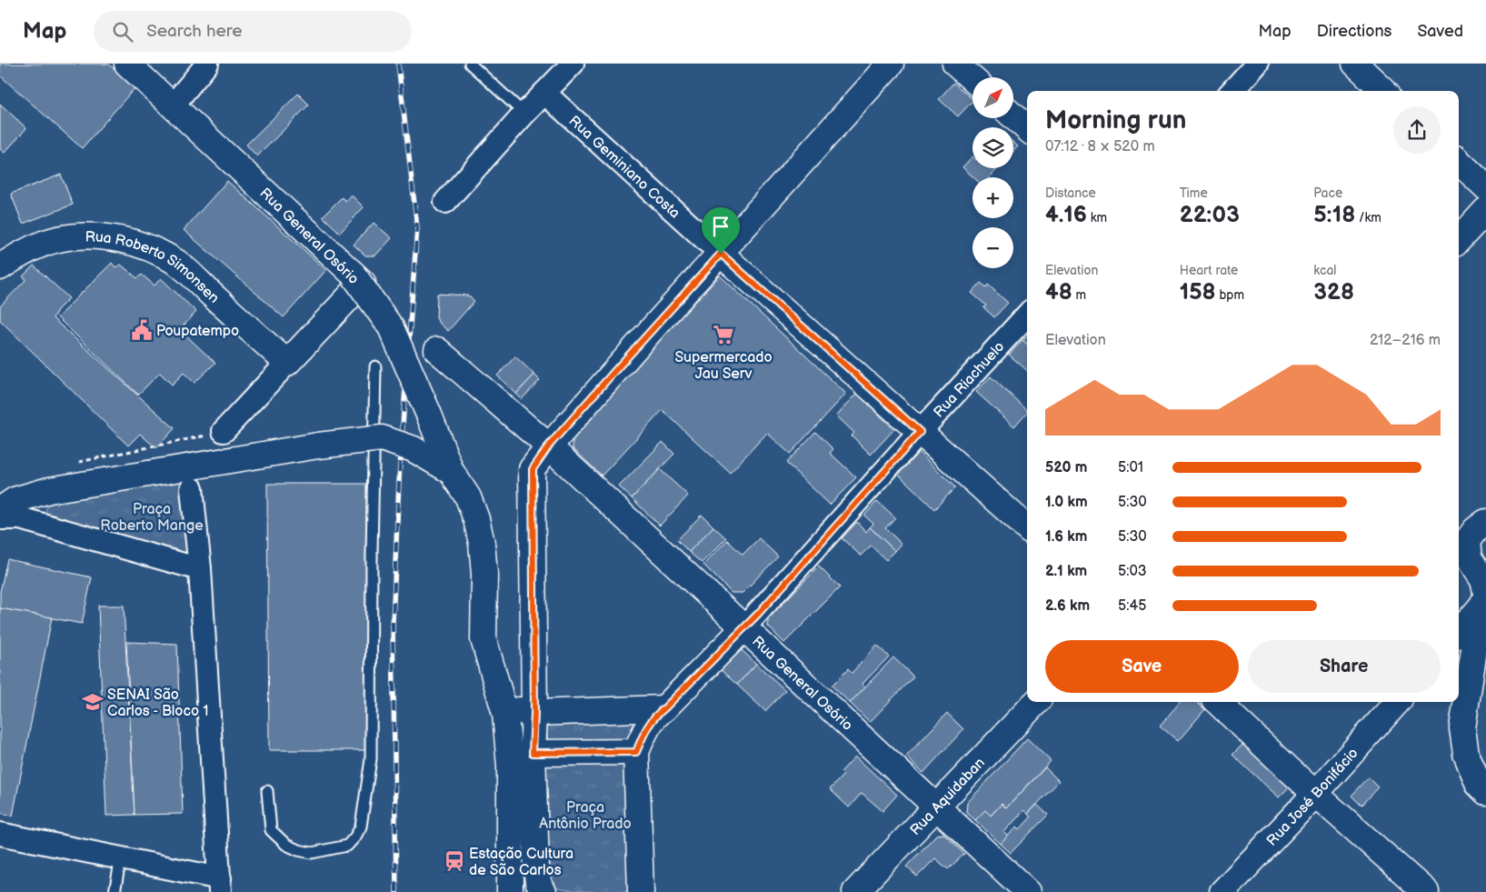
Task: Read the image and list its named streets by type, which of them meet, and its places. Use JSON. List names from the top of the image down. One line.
{"streets":{"street":["Rua Geminiano Costa","Rua General Osório","Rua Roberto Simonsen","Rua Riachuelo","Rua Aquidaban","Rua José Bonifácio"]},"crossings":[["Rua Geminiano Costa","Rua Riachuelo"],["Rua General Osório","Rua Riachuelo"],["Rua General Osório","Rua Aquidaban"]],"parks":["Praça Roberto Mange","Praça Antônio Prado"],"places":{"public building":["Poupatempo"],"supermarket":["Supermercado Jau Serv"],"school or university":["SENAI São Carlos - Bloco 1"],"station":["Estação Cultura de São Carlos"]},"north":"top right","page":{"header":"Map","search":"Search here","nav":["Map","Directions","Saved"],"map_buttons":["+","−"],"heading":["Morning run","07:12 · 8 × 520 m"],"stats":[["Distance","4.16 km"],["Time","22:03"],["Pace","5:18 /km"],["Elevation","48 m"],["Heart rate","158 bpm"],["kcal","328"]],"chart":["Elevation","212–216 m"],"list":[{"name":"520 m","note":"5:01"},{"name":"1.0 km","note":"5:30"},{"name":"1.6 km","note":"5:30"},{"name":"2.1 km","note":"5:03"},{"name":"2.6 km","note":"5:45"}],"buttons":["Save","Share"]}}
